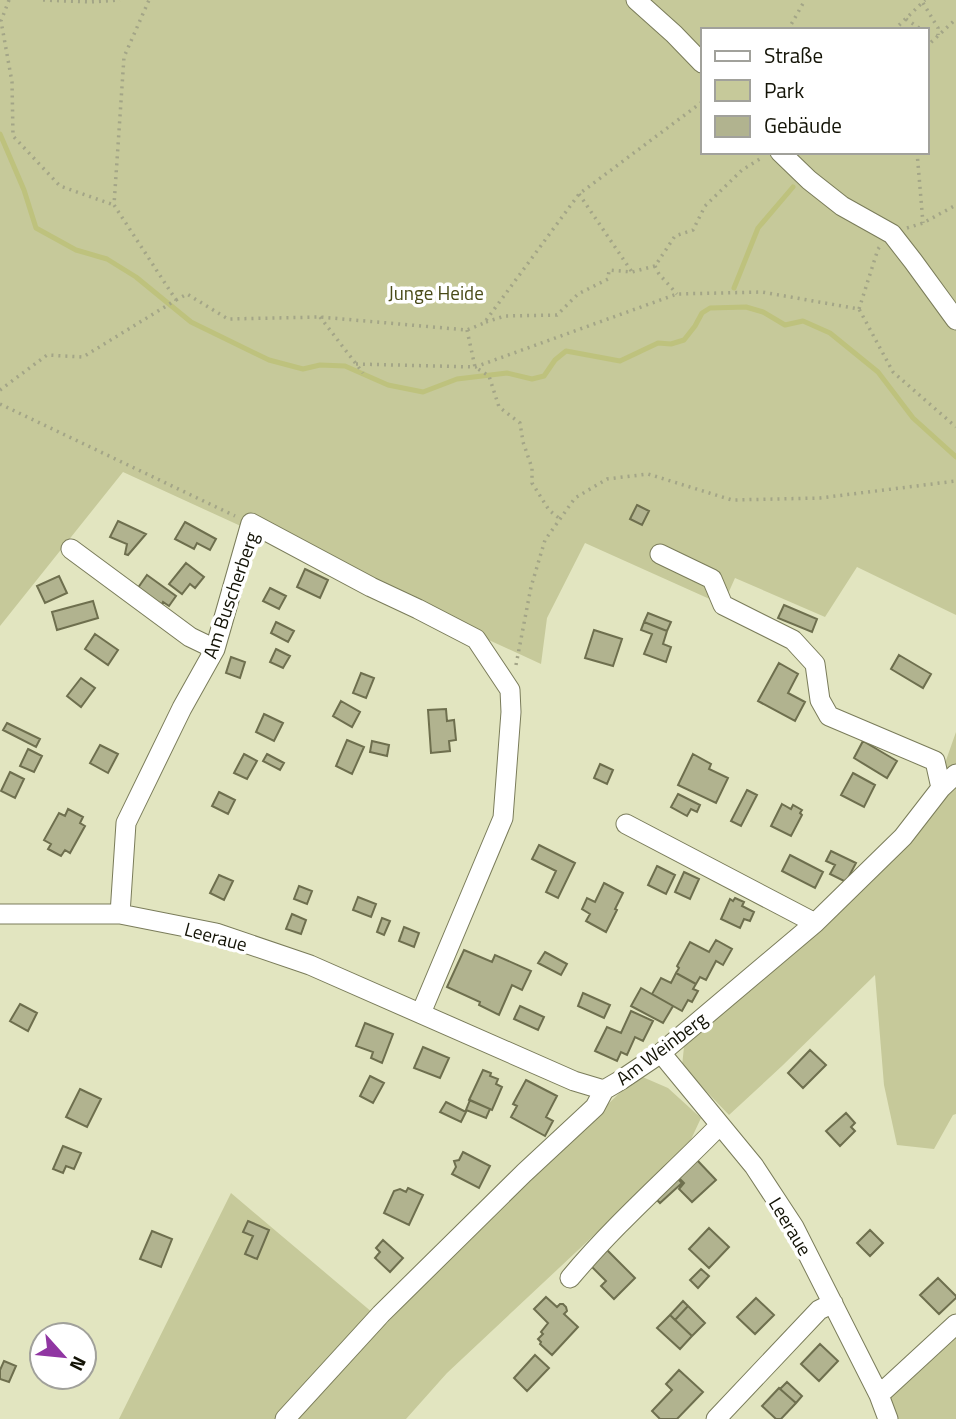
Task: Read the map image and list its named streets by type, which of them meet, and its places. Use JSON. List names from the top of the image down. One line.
{"streets":{"street":["Am Buscherberg","Leeraue","Am Weinberg"]},"crossings":[["Am Buscherberg","Leeraue"],["Leeraue","Am Weinberg"]],"parks":["Junge Heide"],"legend":["Straße","Park","Gebäude"],"north":"bottom right"}
